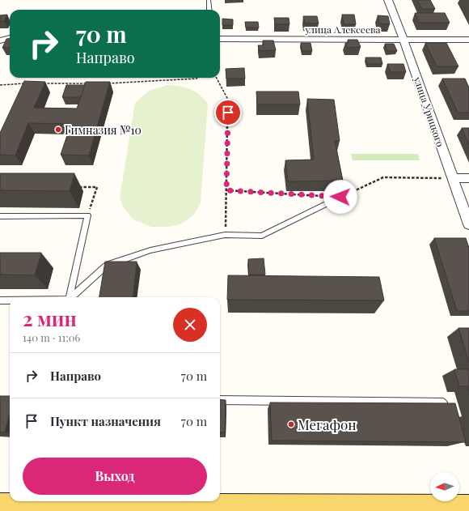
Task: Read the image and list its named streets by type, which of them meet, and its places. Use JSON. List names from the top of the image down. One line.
{"streets":{"street":["улица Алексеева","улица Урицкого"]},"crossings":[["улица Алексеева","улица Урицкого"]],"places":["Гимназия №10","Мегафон"],"north":"left","page":{"turn":["70 m","Направо"],"heading":["2 мин","140 m · 11:06"],"list":[{"name":"Направо","value":"70 m"},{"name":"Пункт назначения","value":"70 m"}],"buttons":"Выход"}}
